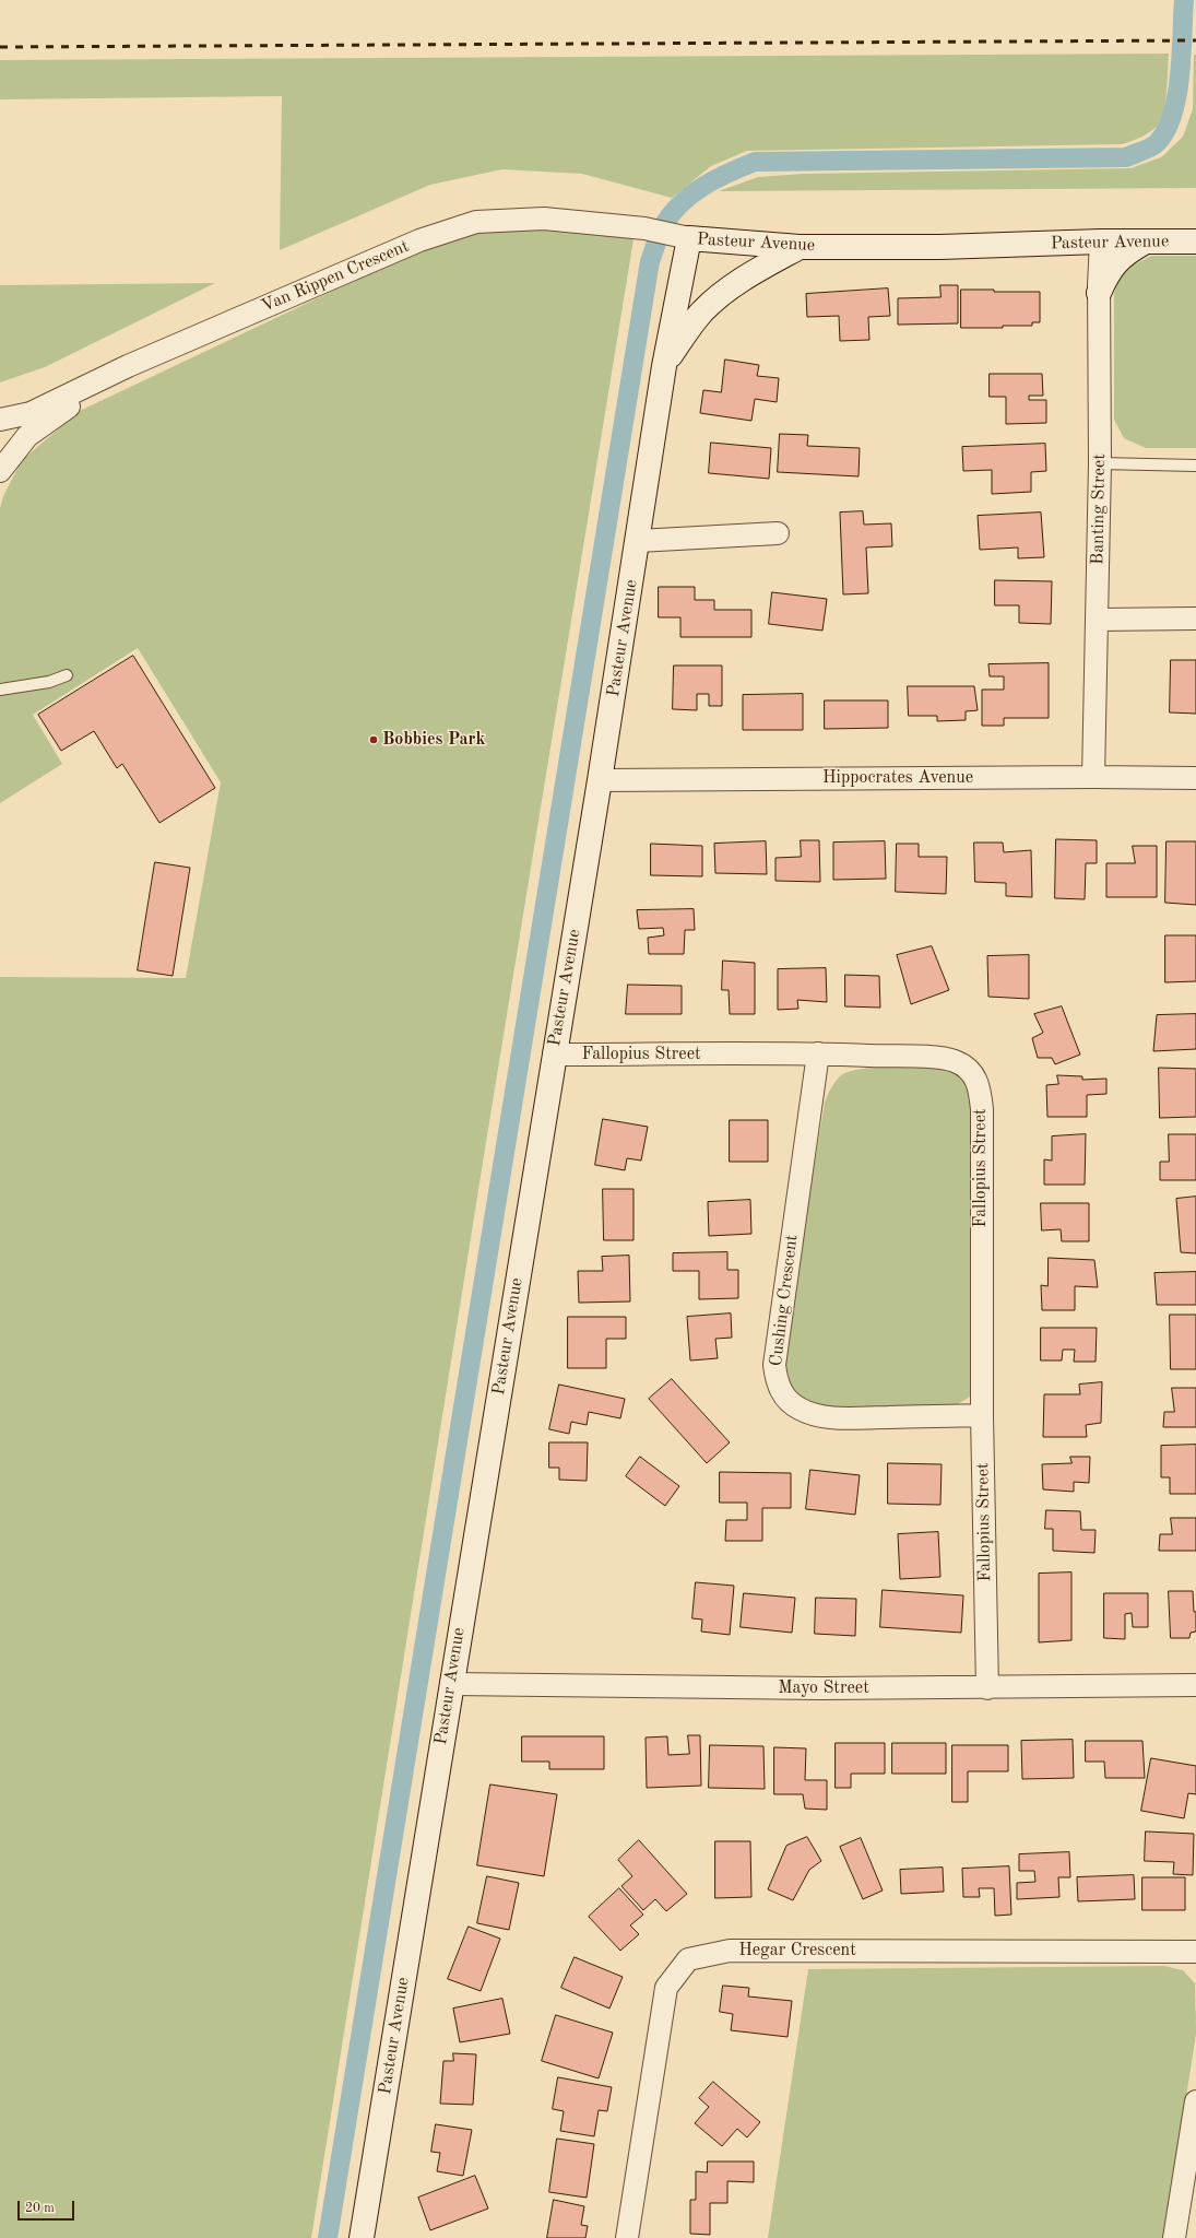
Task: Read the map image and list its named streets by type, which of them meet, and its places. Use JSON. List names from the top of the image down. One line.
{"streets":{"street":["Pasteur Avenue","Van Rippen Crescent","Banting Street","Hippocrates Avenue","Fallopius Street","Cushing Crescent","Mayo Street","Hegar Crescent"]},"crossings":[["Pasteur Avenue","Van Rippen Crescent"],["Pasteur Avenue","Banting Street"],["Pasteur Avenue","Hippocrates Avenue"],["Pasteur Avenue","Fallopius Street"],["Pasteur Avenue","Mayo Street"],["Banting Street","Hippocrates Avenue"],["Fallopius Street","Cushing Crescent"],["Fallopius Street","Mayo Street"]],"places":["Bobbies Park"],"scale_bar":"20 m"}
